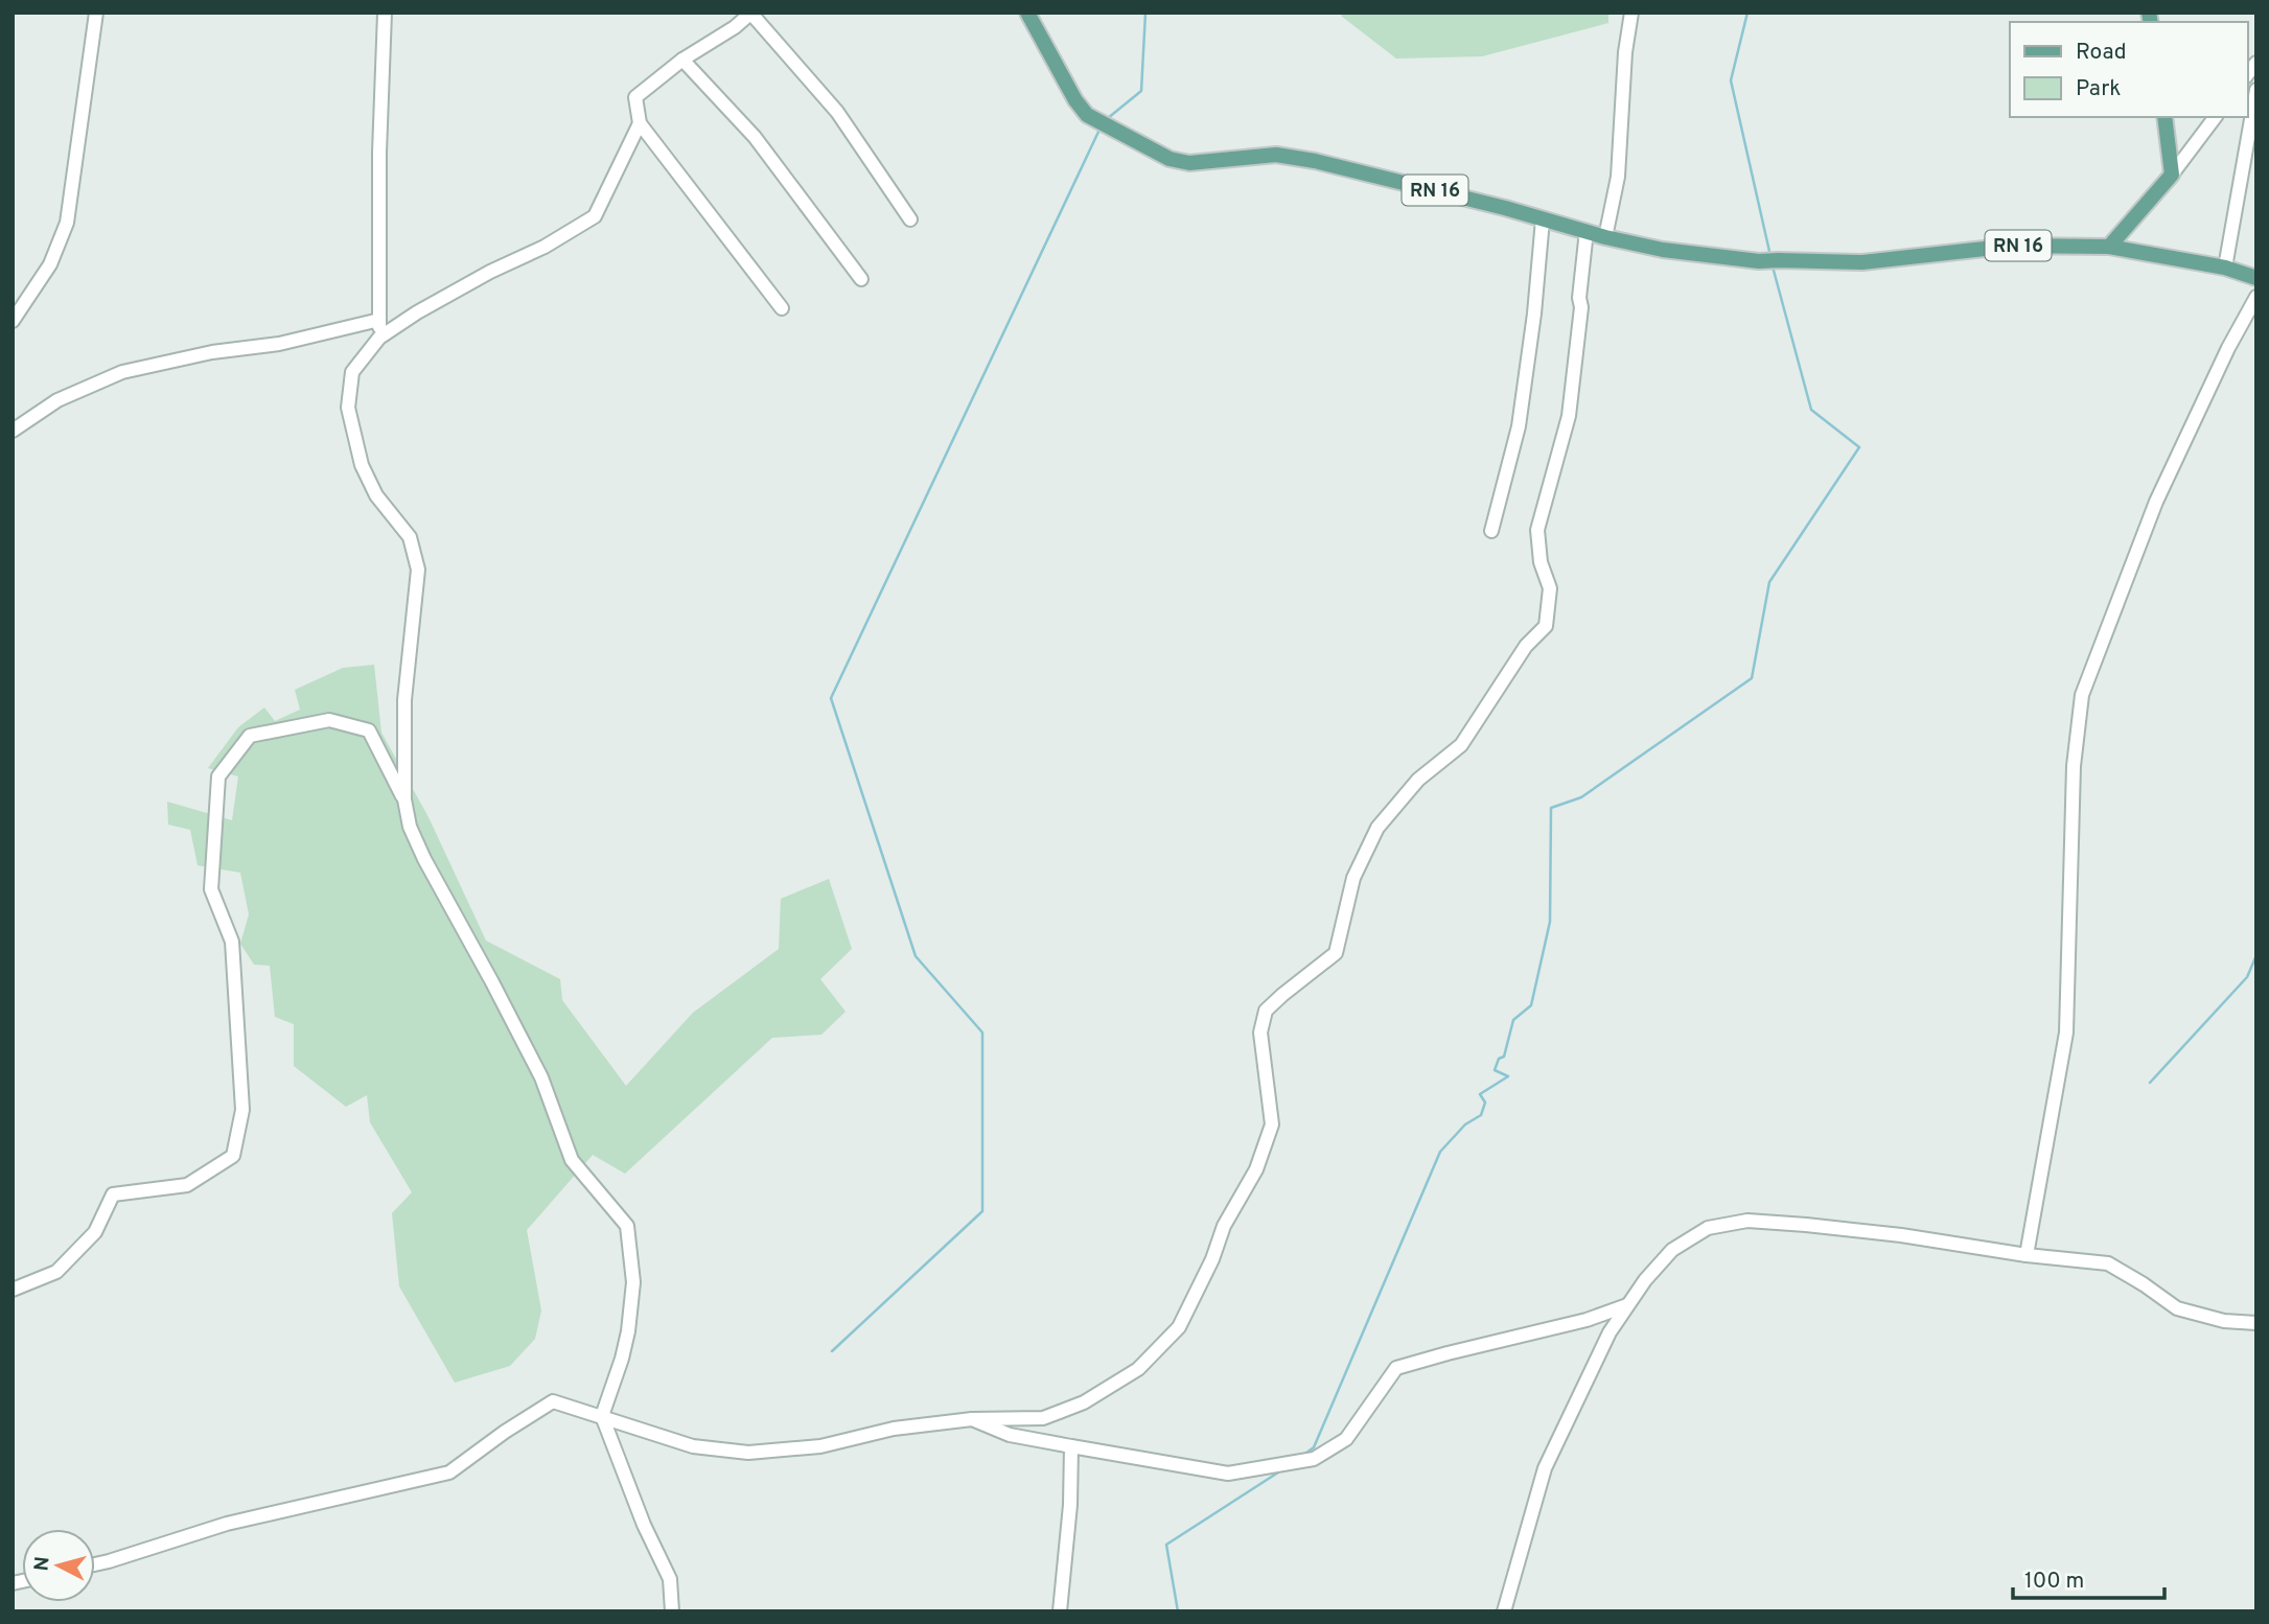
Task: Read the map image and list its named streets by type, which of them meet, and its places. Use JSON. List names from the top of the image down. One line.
{"streets":{"main road":["RN 16"]},"legend":["Road","Park"],"scale_bar":"100 m","north":"left"}
